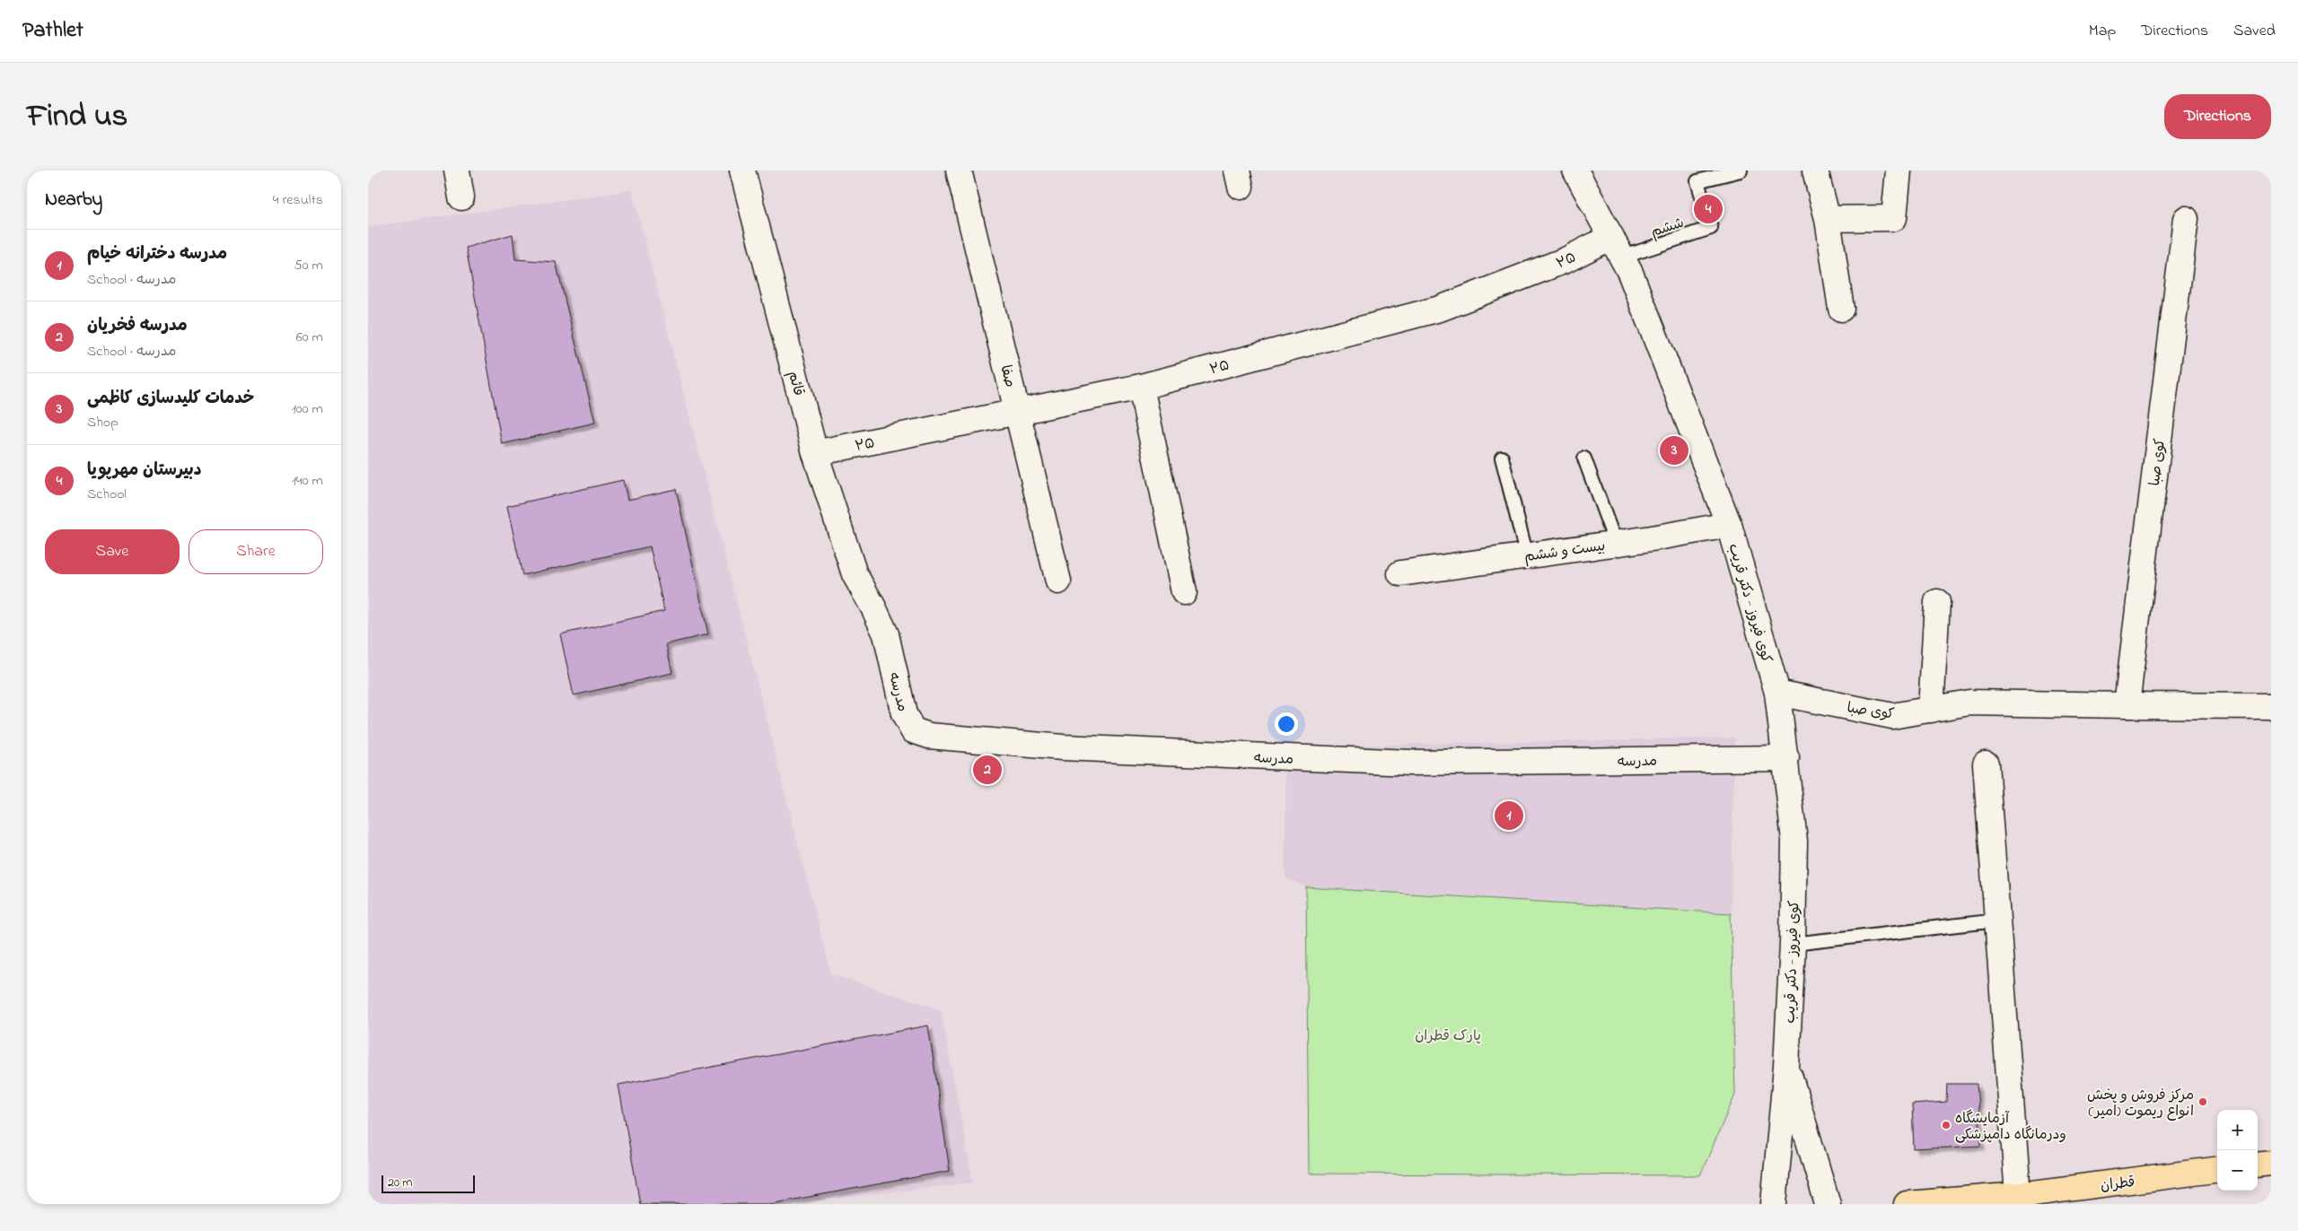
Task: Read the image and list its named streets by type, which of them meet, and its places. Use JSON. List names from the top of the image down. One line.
{"streets":{"main road":["قطران"],"street":["۲۵","صفا","قائم","کوی صبا","بیست و ششم","کوی فیروز - دکتر قریب","مدرسه"],"lane":["ششم"]},"crossings":[["ششم","۲۵"],["ششم","کوی فیروز - دکتر قریب"],["۲۵","صفا"],["۲۵","قائم"],["۲۵","کوی فیروز - دکتر قریب"],["قائم","مدرسه"],["کوی صبا","کوی فیروز - دکتر قریب"],["بیست و ششم","کوی فیروز - دکتر قریب"],["کوی فیروز - دکتر قریب","مدرسه"]],"parks":["پارک قطران"],"places":["مرکز فروش و پخش انواع ریموت (امیر)","آزمایشگاه ودرمانگاه دامپزشکی"],"scale_bar":"20 m","page":{"header":"Pathlet","nav":["Map","Directions","Saved"],"title":"Find us","buttons":["Directions",["Save","Share"]],"heading":["Nearby","4 results"],"pins":["4","3","2","1"],"list":[{"mark":"1","name":"مدرسه دخترانه خیام","note":"School · مدرسه","value":"50 m"},{"mark":"2","name":"مدرسه فخریان","note":"School · مدرسه","value":"60 m"},{"mark":"3","name":"خدمات کلیدسازی کاظمی","note":"Shop","value":"100 m"},{"mark":"4","name":"دبیرستان مهرپویا","note":"School","value":"140 m"}],"map_buttons":["+","−"],"scale":"20 m"}}
